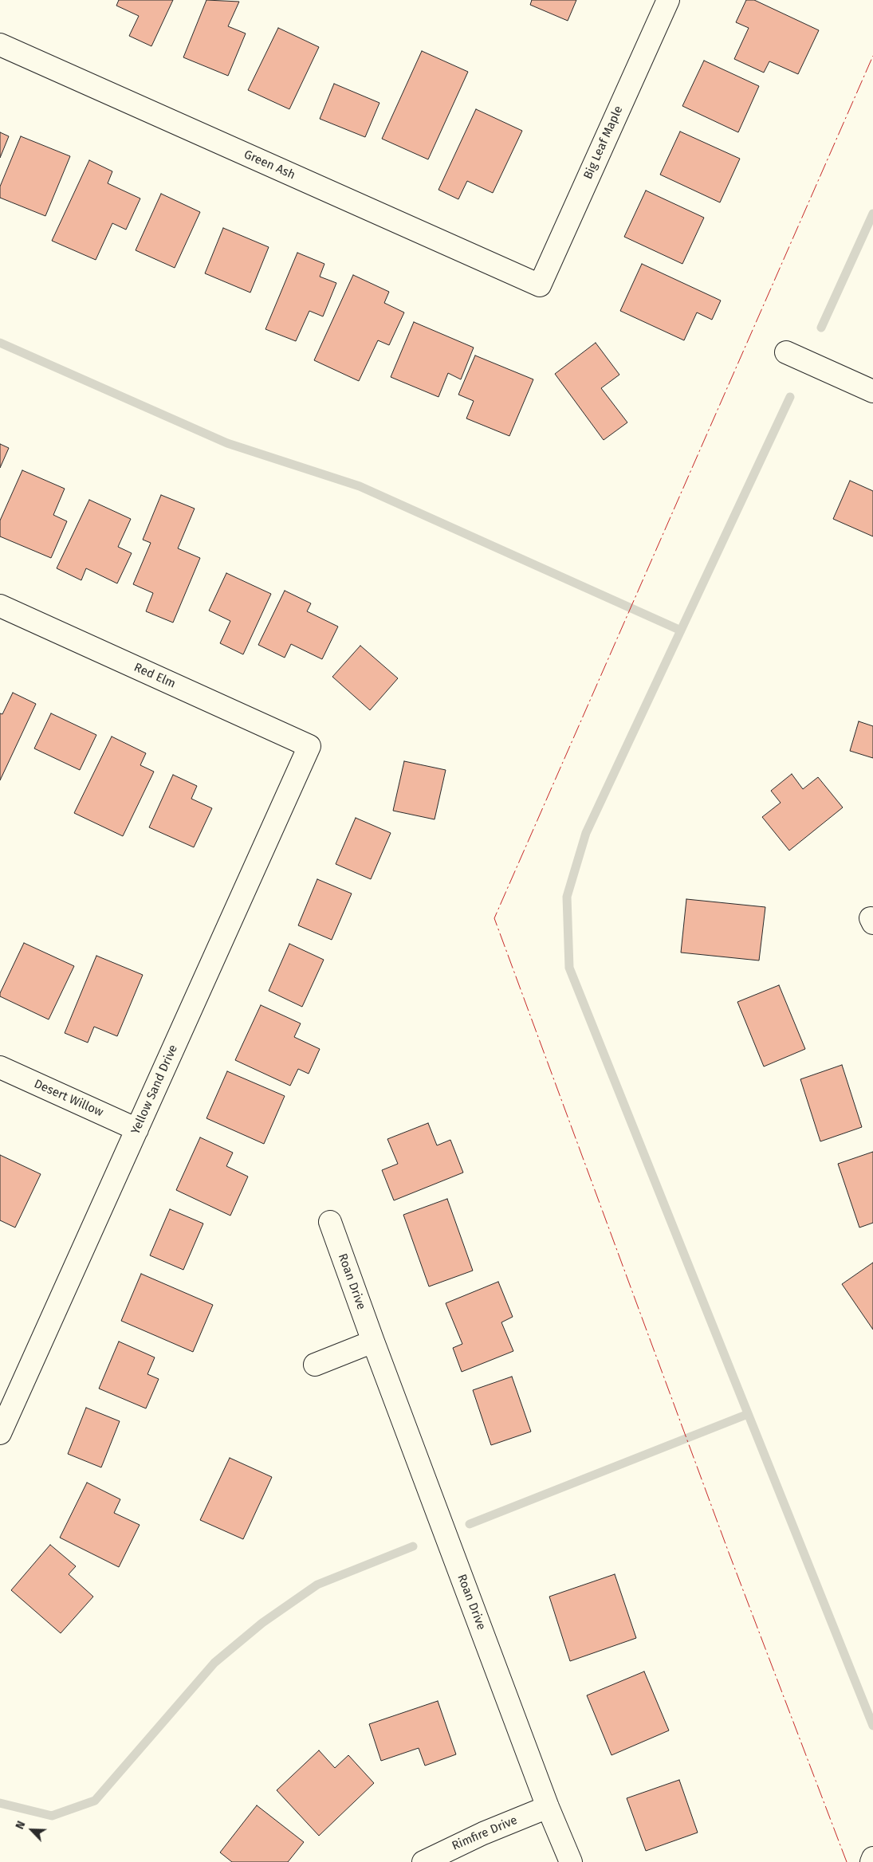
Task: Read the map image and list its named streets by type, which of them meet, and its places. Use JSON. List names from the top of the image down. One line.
{"streets":{"street":["Big Leaf Maple","Green Ash","Red Elm","Yellow Sand Drive","Desert Willow","Roan Drive","Rimfire Drive"]},"crossings":[["Big Leaf Maple","Green Ash"],["Red Elm","Yellow Sand Drive"],["Yellow Sand Drive","Desert Willow"],["Roan Drive","Rimfire Drive"]],"north":"top left"}
